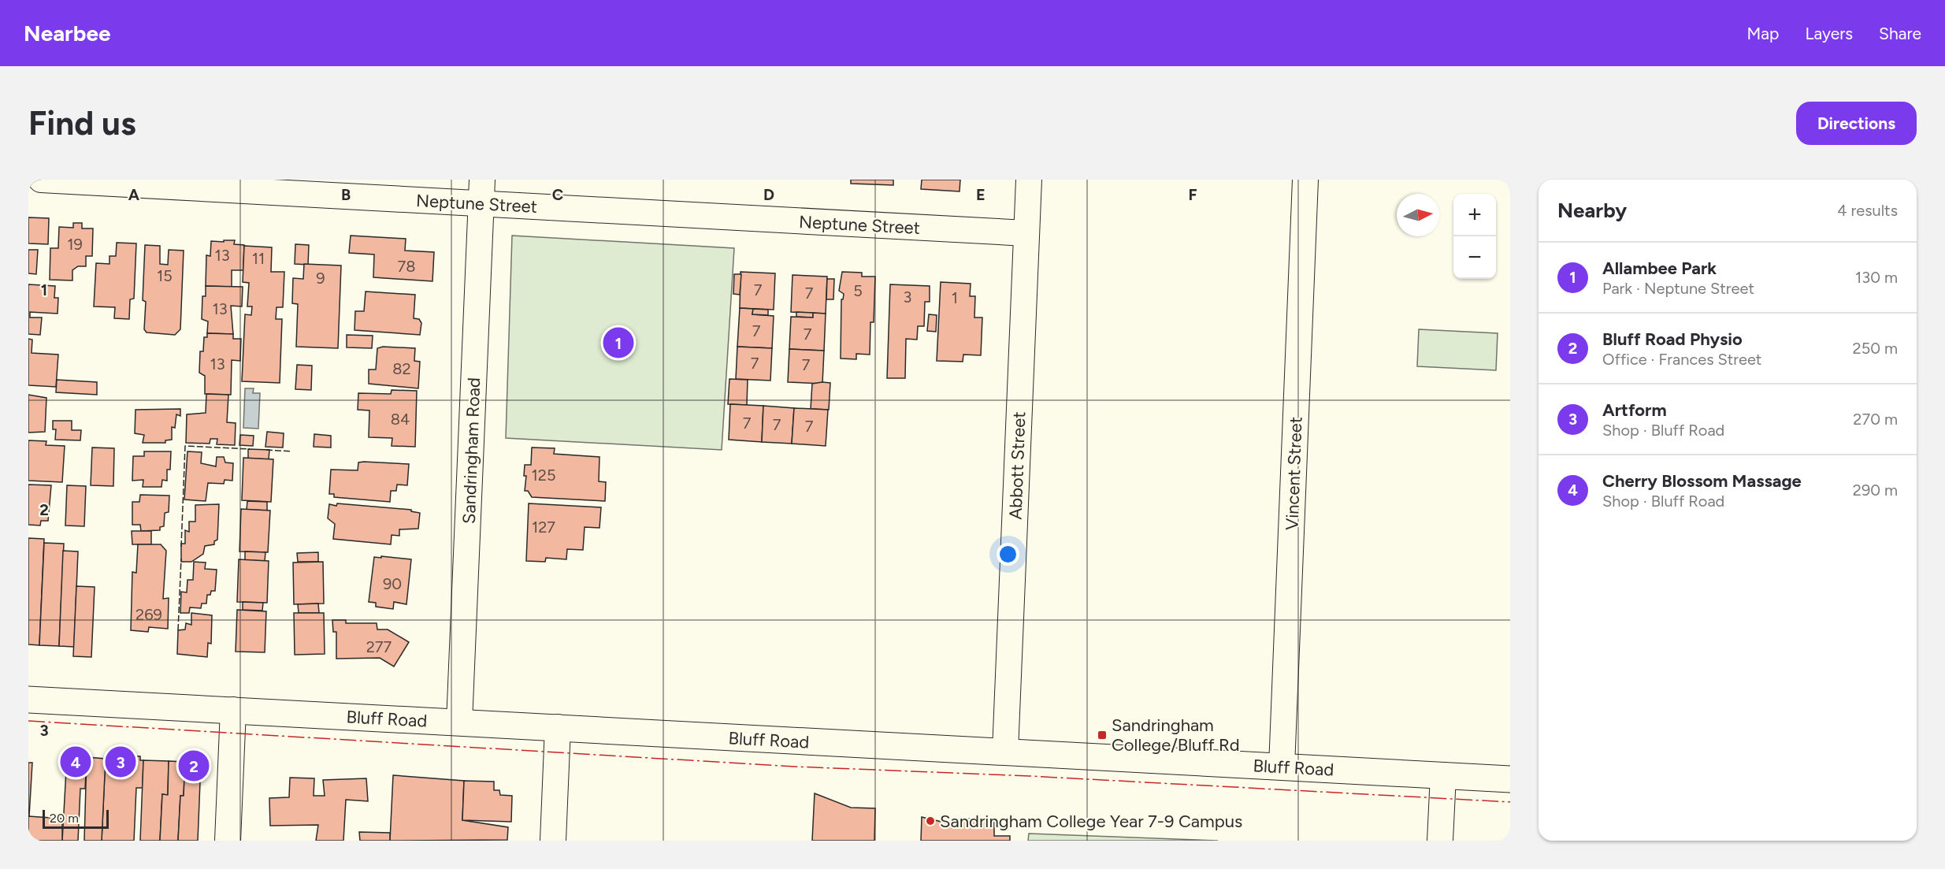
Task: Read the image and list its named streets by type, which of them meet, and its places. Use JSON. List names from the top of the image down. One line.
{"streets":{"main road":["Bluff Road"],"street":["Neptune Street","Sandringham Road","Abbott Street","Vincent Street"]},"crossings":[["Neptune Street","Sandringham Road"],["Neptune Street","Abbott Street"],["Sandringham Road","Bluff Road"],["Abbott Street","Bluff Road"],["Vincent Street","Bluff Road"]],"places":{"transit":["Sandringham College/Bluff Rd"],"other":["Sandringham College Year 7-9 Campus"]},"house_numbers":["19","13","11","78","15","9","7","5","7","3","1","13","7","7","7","13","7","82","84","7","7","7","125","127","90","269","277"],"scale_bar":"20 m","north":"right","page":{"header":"Nearbee","nav":["Map","Layers","Share"],"buttons":"Directions","title":"Find us","heading":["Nearby","4 results"],"map_buttons":["+","−"],"list":[{"mark":"1","name":"Allambee Park","note":"Park · Neptune Street","value":"130 m"},{"mark":"2","name":"Bluff Road Physio","note":"Office · Frances Street","value":"250 m"},{"mark":"3","name":"Artform","note":"Shop · Bluff Road","value":"270 m"},{"mark":"4","name":"Cherry Blossom Massage","note":"Shop · Bluff Road","value":"290 m"}],"pins":["1","3","4","2"],"scale":"20 m"},"grid":{"columns":["A","B","C","D","E","F"],"rows":["1","2","3"]}}
